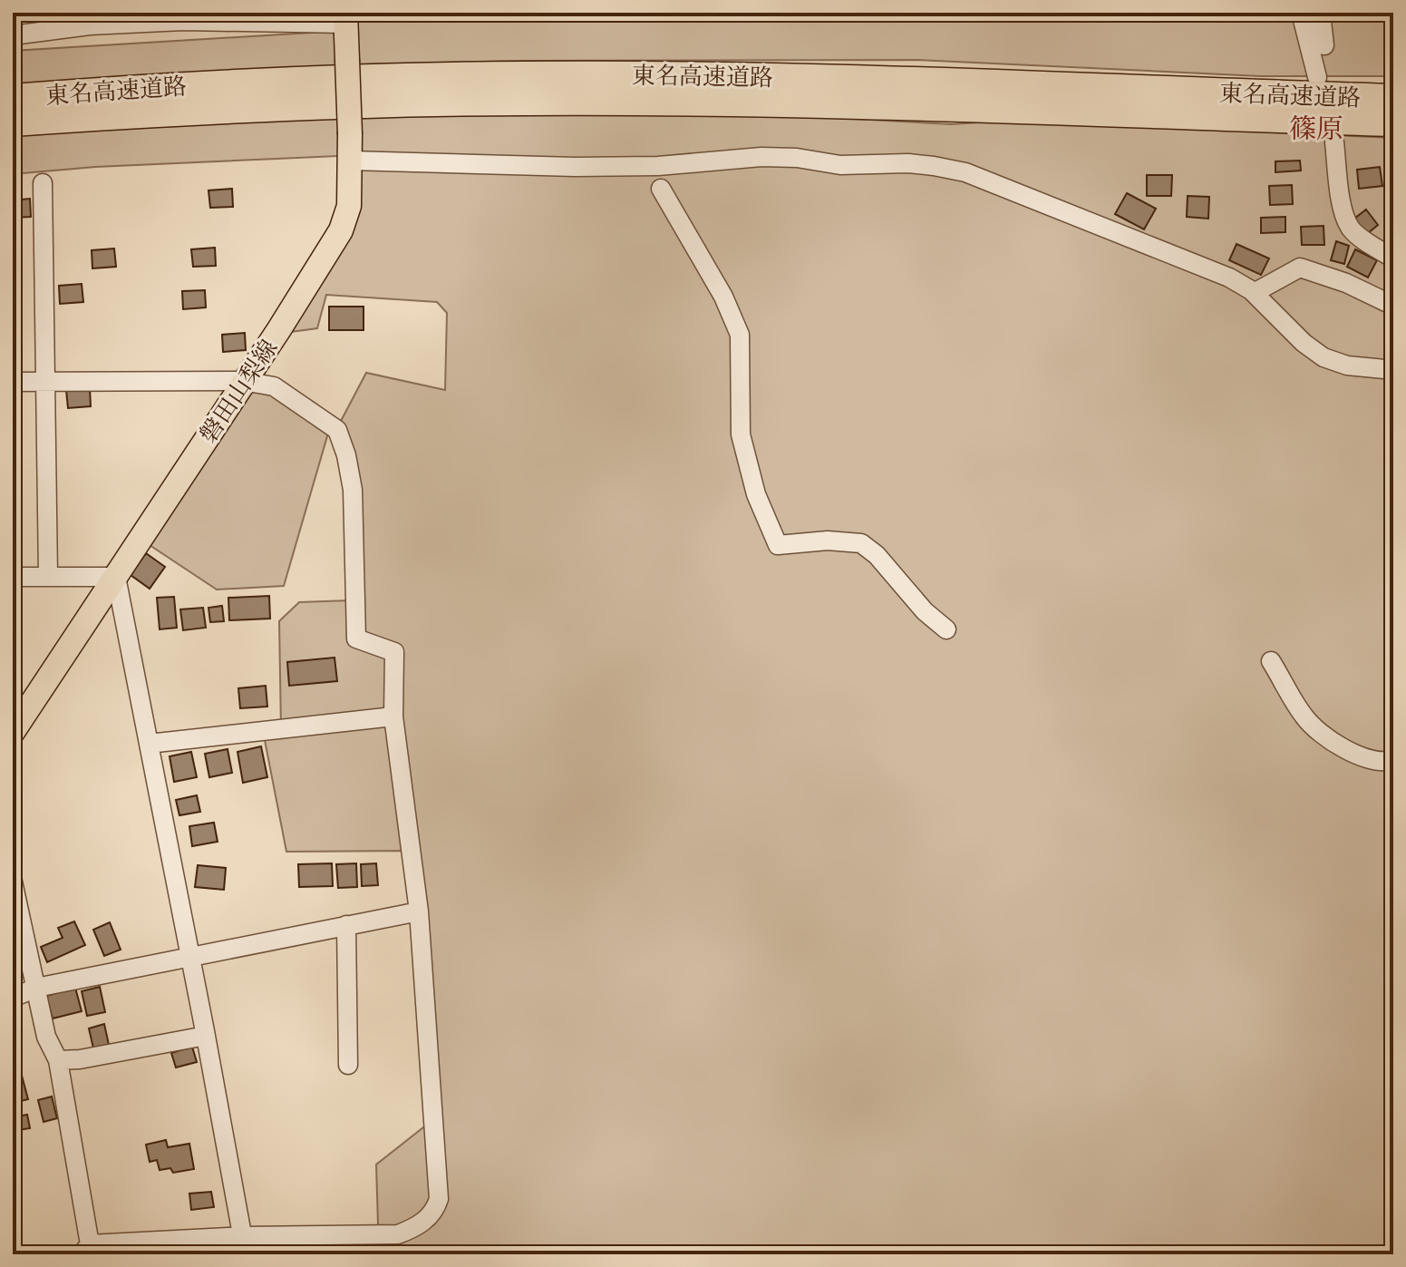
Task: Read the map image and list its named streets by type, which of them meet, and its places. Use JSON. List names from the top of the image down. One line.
{"streets":{"highway":["東名高速道路"],"main road":["磐田山梨線"]},"districts":["篠原"]}
